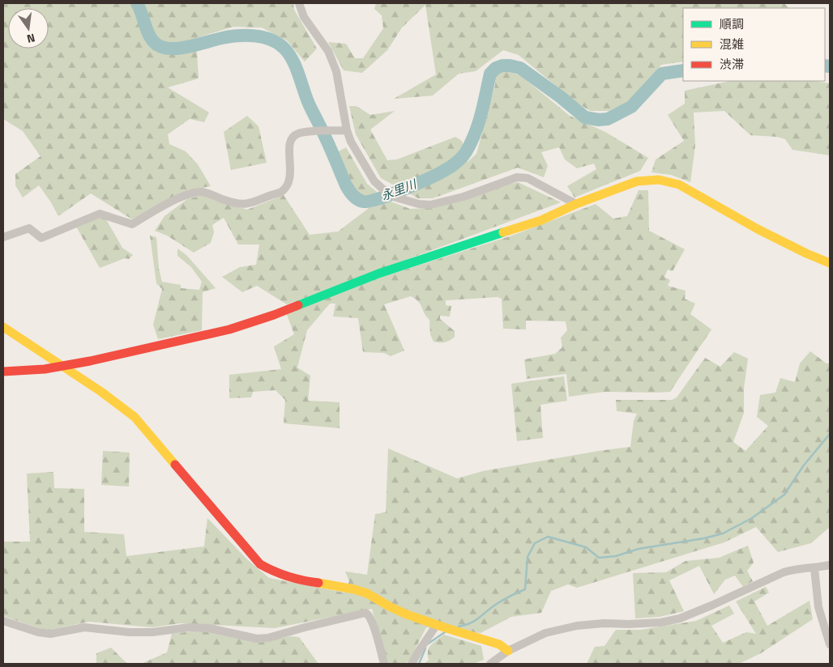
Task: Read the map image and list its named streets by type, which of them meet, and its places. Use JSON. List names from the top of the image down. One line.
{"water":["永里川"],"legend":["順調","混雑","渋滞"],"north":"bottom"}
